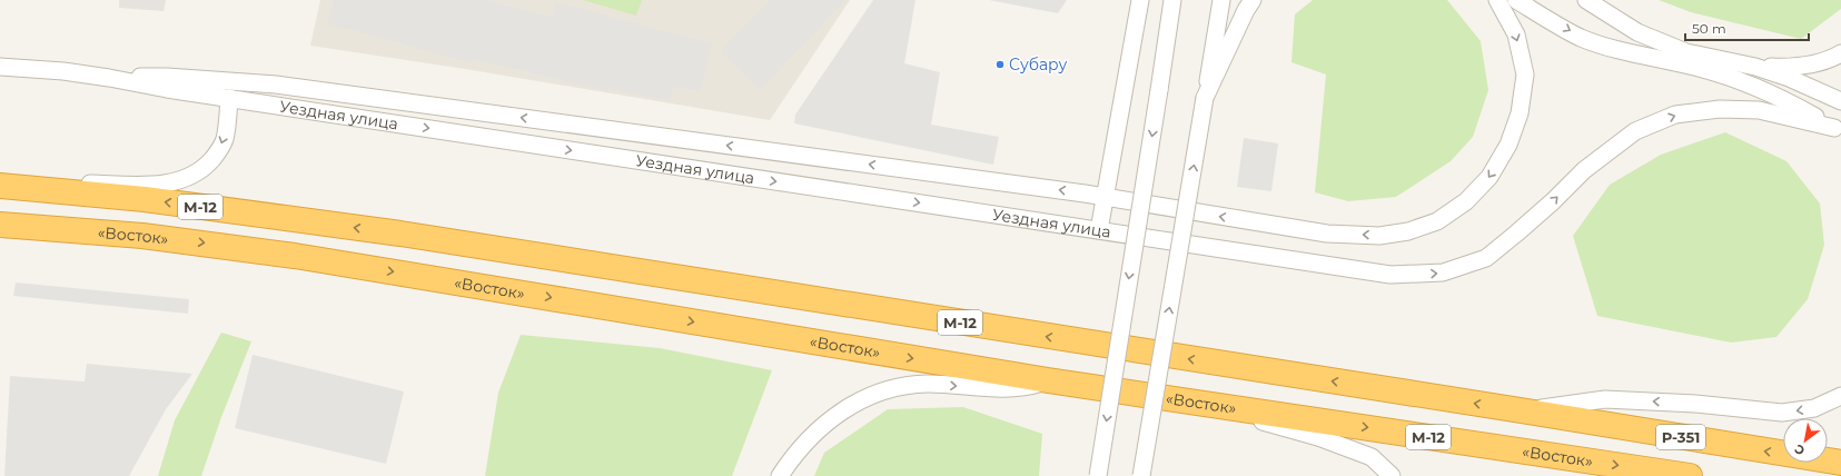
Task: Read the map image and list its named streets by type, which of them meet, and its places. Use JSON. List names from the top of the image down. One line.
{"streets":{"highway":["М-12","«Восток»","Р-351"],"street":["Уездная улица"]},"crossings":[["М-12","Р-351"]],"places":["Субару"],"scale_bar":"50 m","north":"bottom left"}
